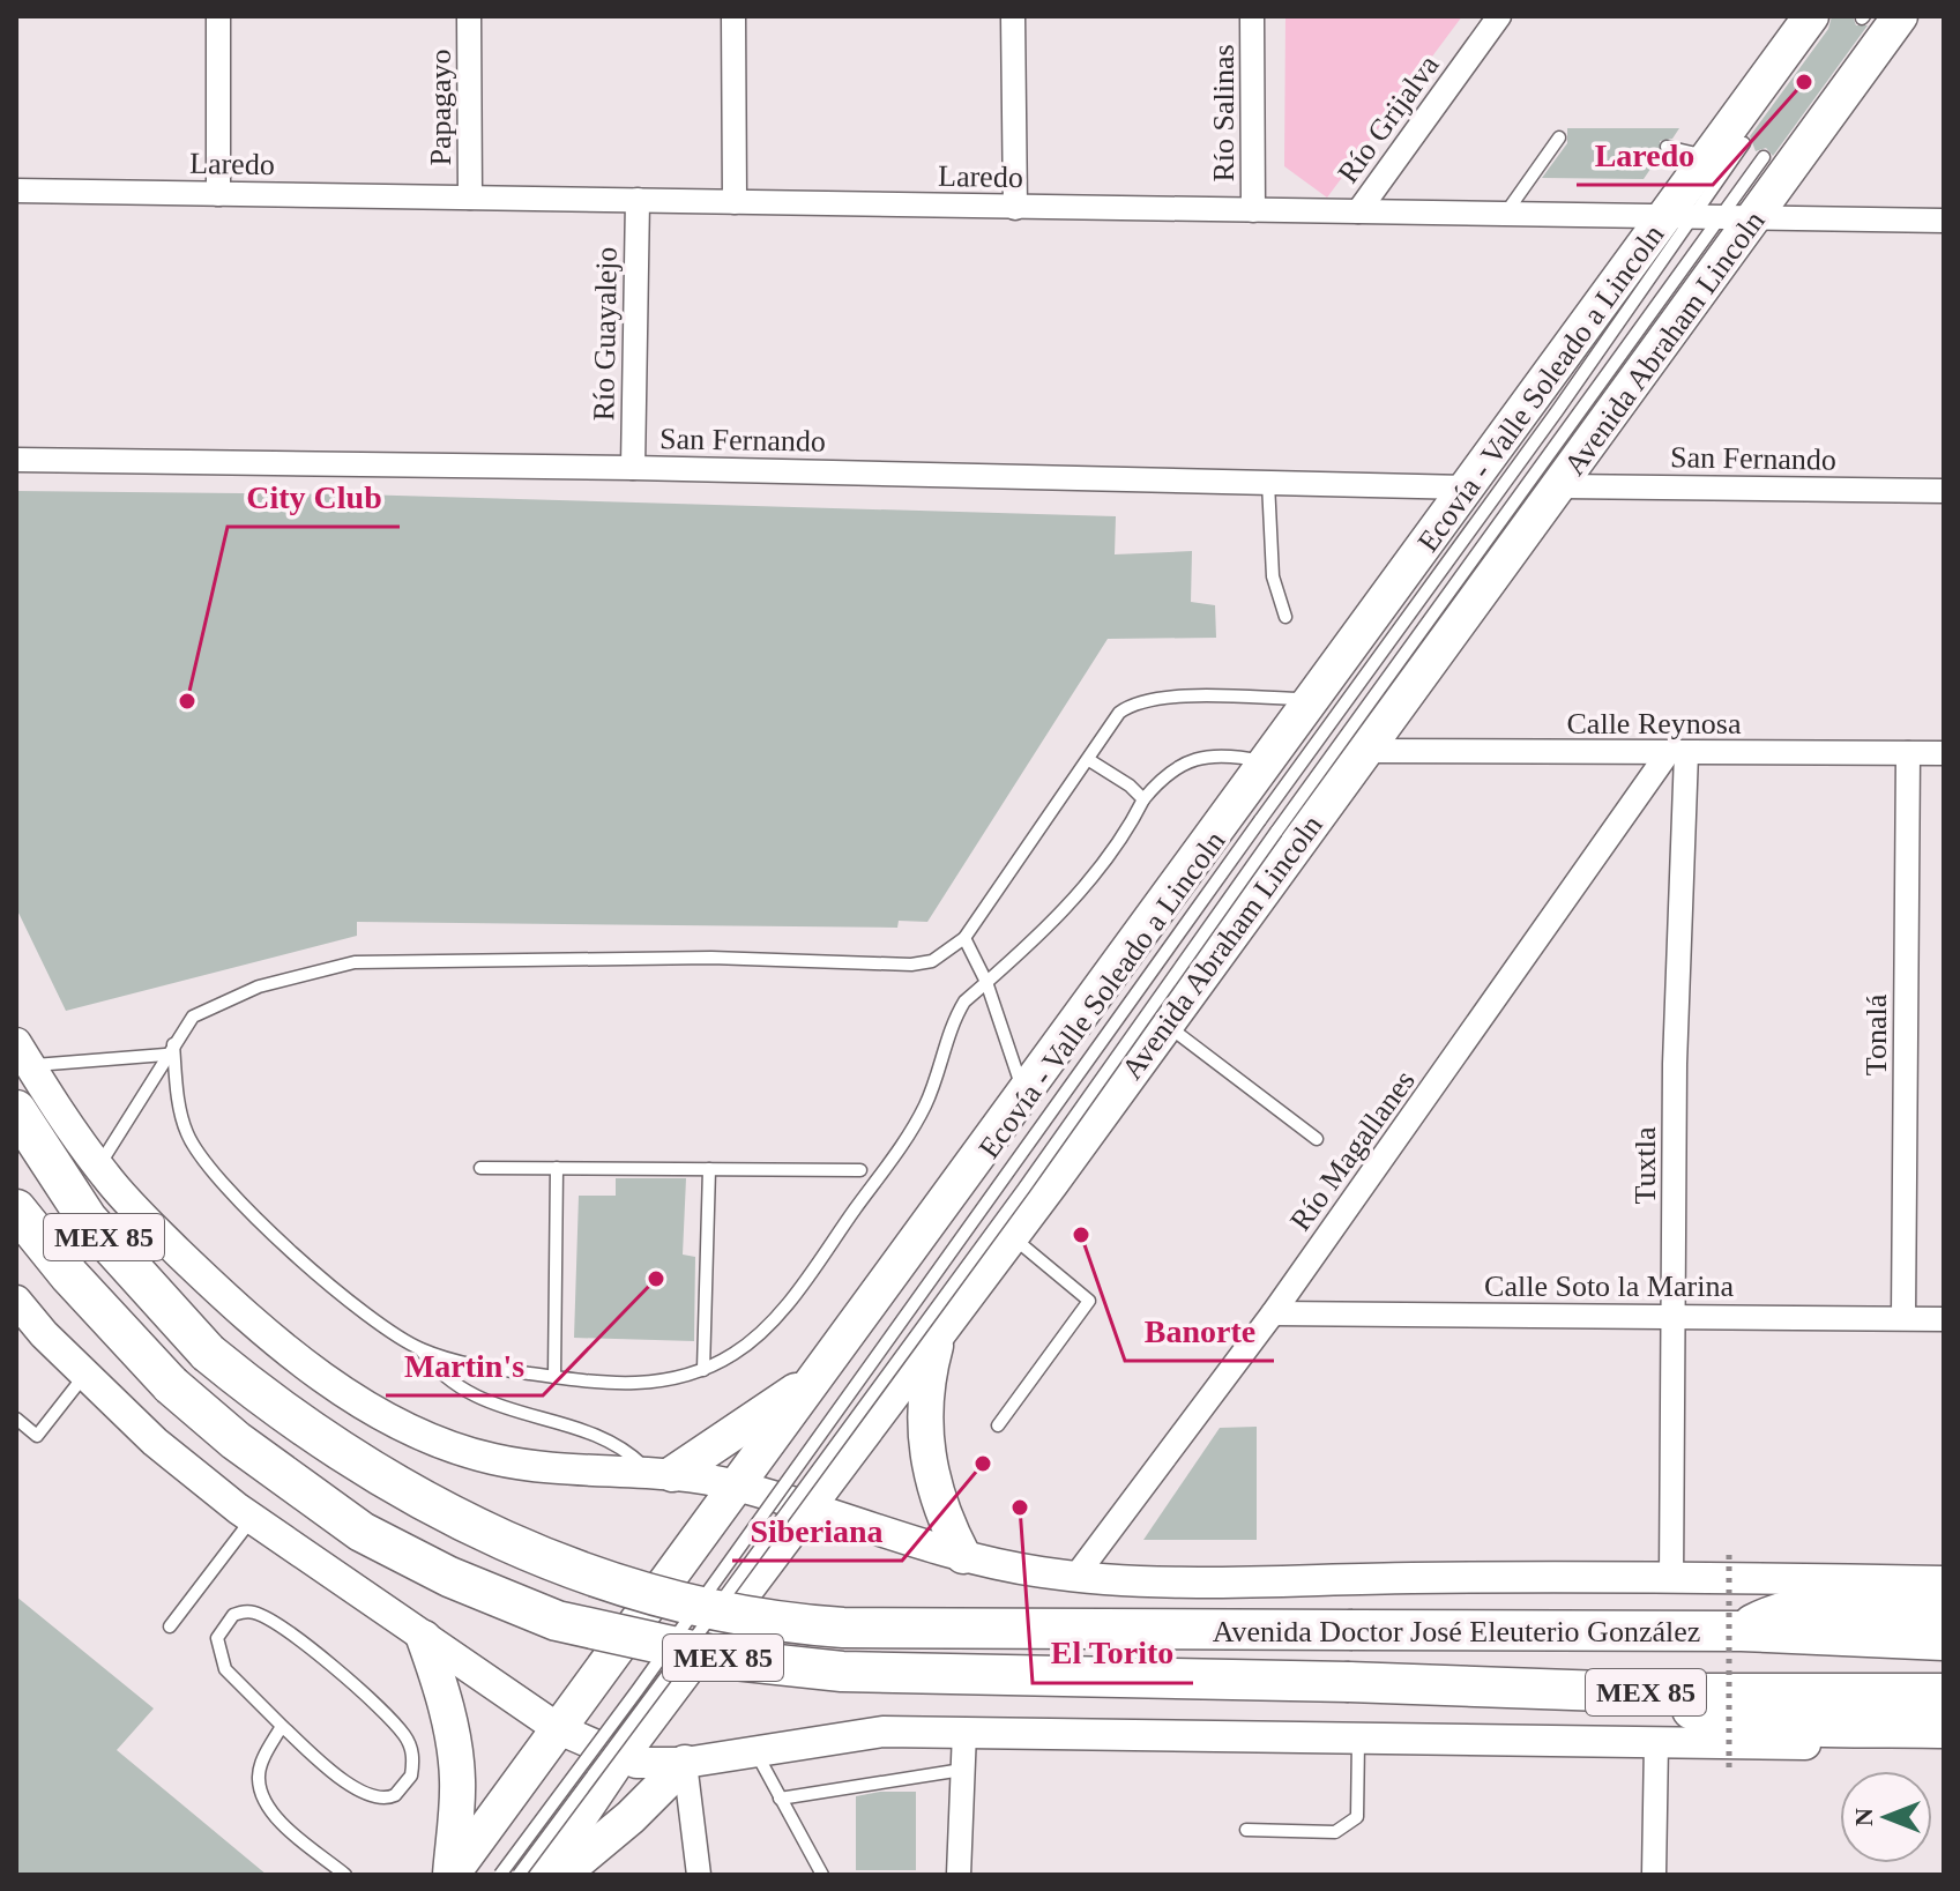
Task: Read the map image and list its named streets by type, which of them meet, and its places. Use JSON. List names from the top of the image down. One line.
{"streets":{"highway":["MEX 85","Avenida Doctor José Eleuterio González"],"main road":["Avenida Abraham Lincoln"],"street":["Papagayo","Río Salinas","Río Grijalva","Laredo","Río Guayalejo","San Fernando","Calle Reynosa","Tonalá","Río Magallanes","Tuxtla","Calle Soto la Marina"],"lane":["Ecovía - Valle Soleado a Lincoln"]},"crossings":[["Papagayo","Laredo"],["Río Salinas","Laredo"],["Río Grijalva","Laredo"],["Laredo","Río Guayalejo"],["Laredo","Avenida Abraham Lincoln"],["Laredo","Ecovía - Valle Soleado a Lincoln"],["Río Guayalejo","San Fernando"],["Avenida Abraham Lincoln","San Fernando"],["Avenida Abraham Lincoln","Calle Reynosa"],["Calle Reynosa","Tonalá"],["Calle Reynosa","Río Magallanes"],["Calle Reynosa","Tuxtla"],["Tonalá","Calle Soto la Marina"],["Río Magallanes","Tuxtla"],["Río Magallanes","Calle Soto la Marina"],["Tuxtla","Calle Soto la Marina"]],"places":["Laredo","City Club","Banorte","Martin's","Siberiana","El Torito"],"north":"left"}
